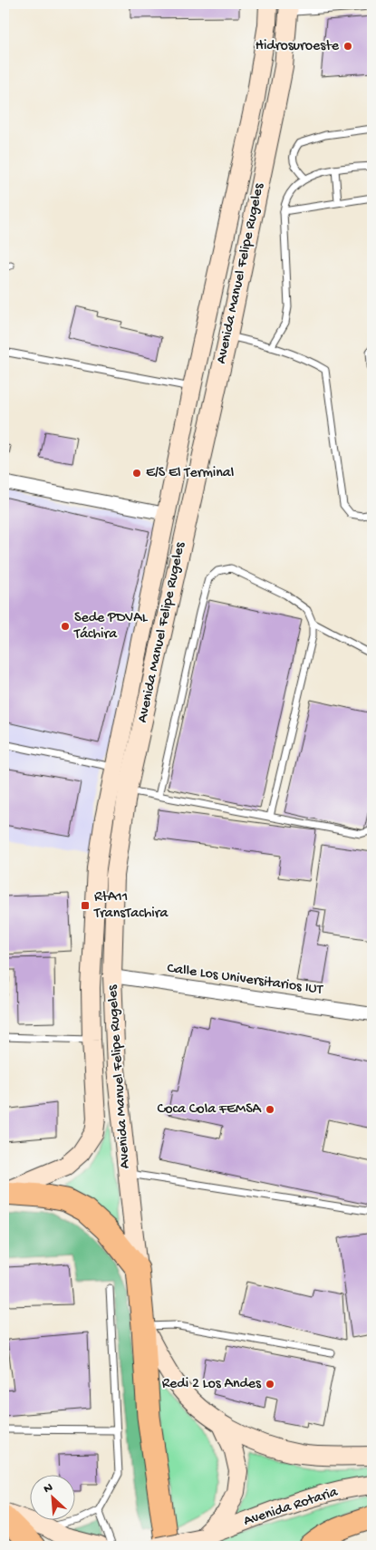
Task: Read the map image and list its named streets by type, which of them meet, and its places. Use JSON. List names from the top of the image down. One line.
{"streets":{"street":["Avenida Manuel Felipe Rugeles","Calle Los Universitarios IUT","Avenida Rotaria"]},"crossings":[["Avenida Manuel Felipe Rugeles","Calle Los Universitarios IUT"]],"places":{"other":["Hidrosuroeste","E/S El Terminal","Sede PDVAL Táchira","Coca Cola FEMSA","Redi 2 Los Andes"],"transit":["RtA11 TransTachira"]},"north":"top left"}
